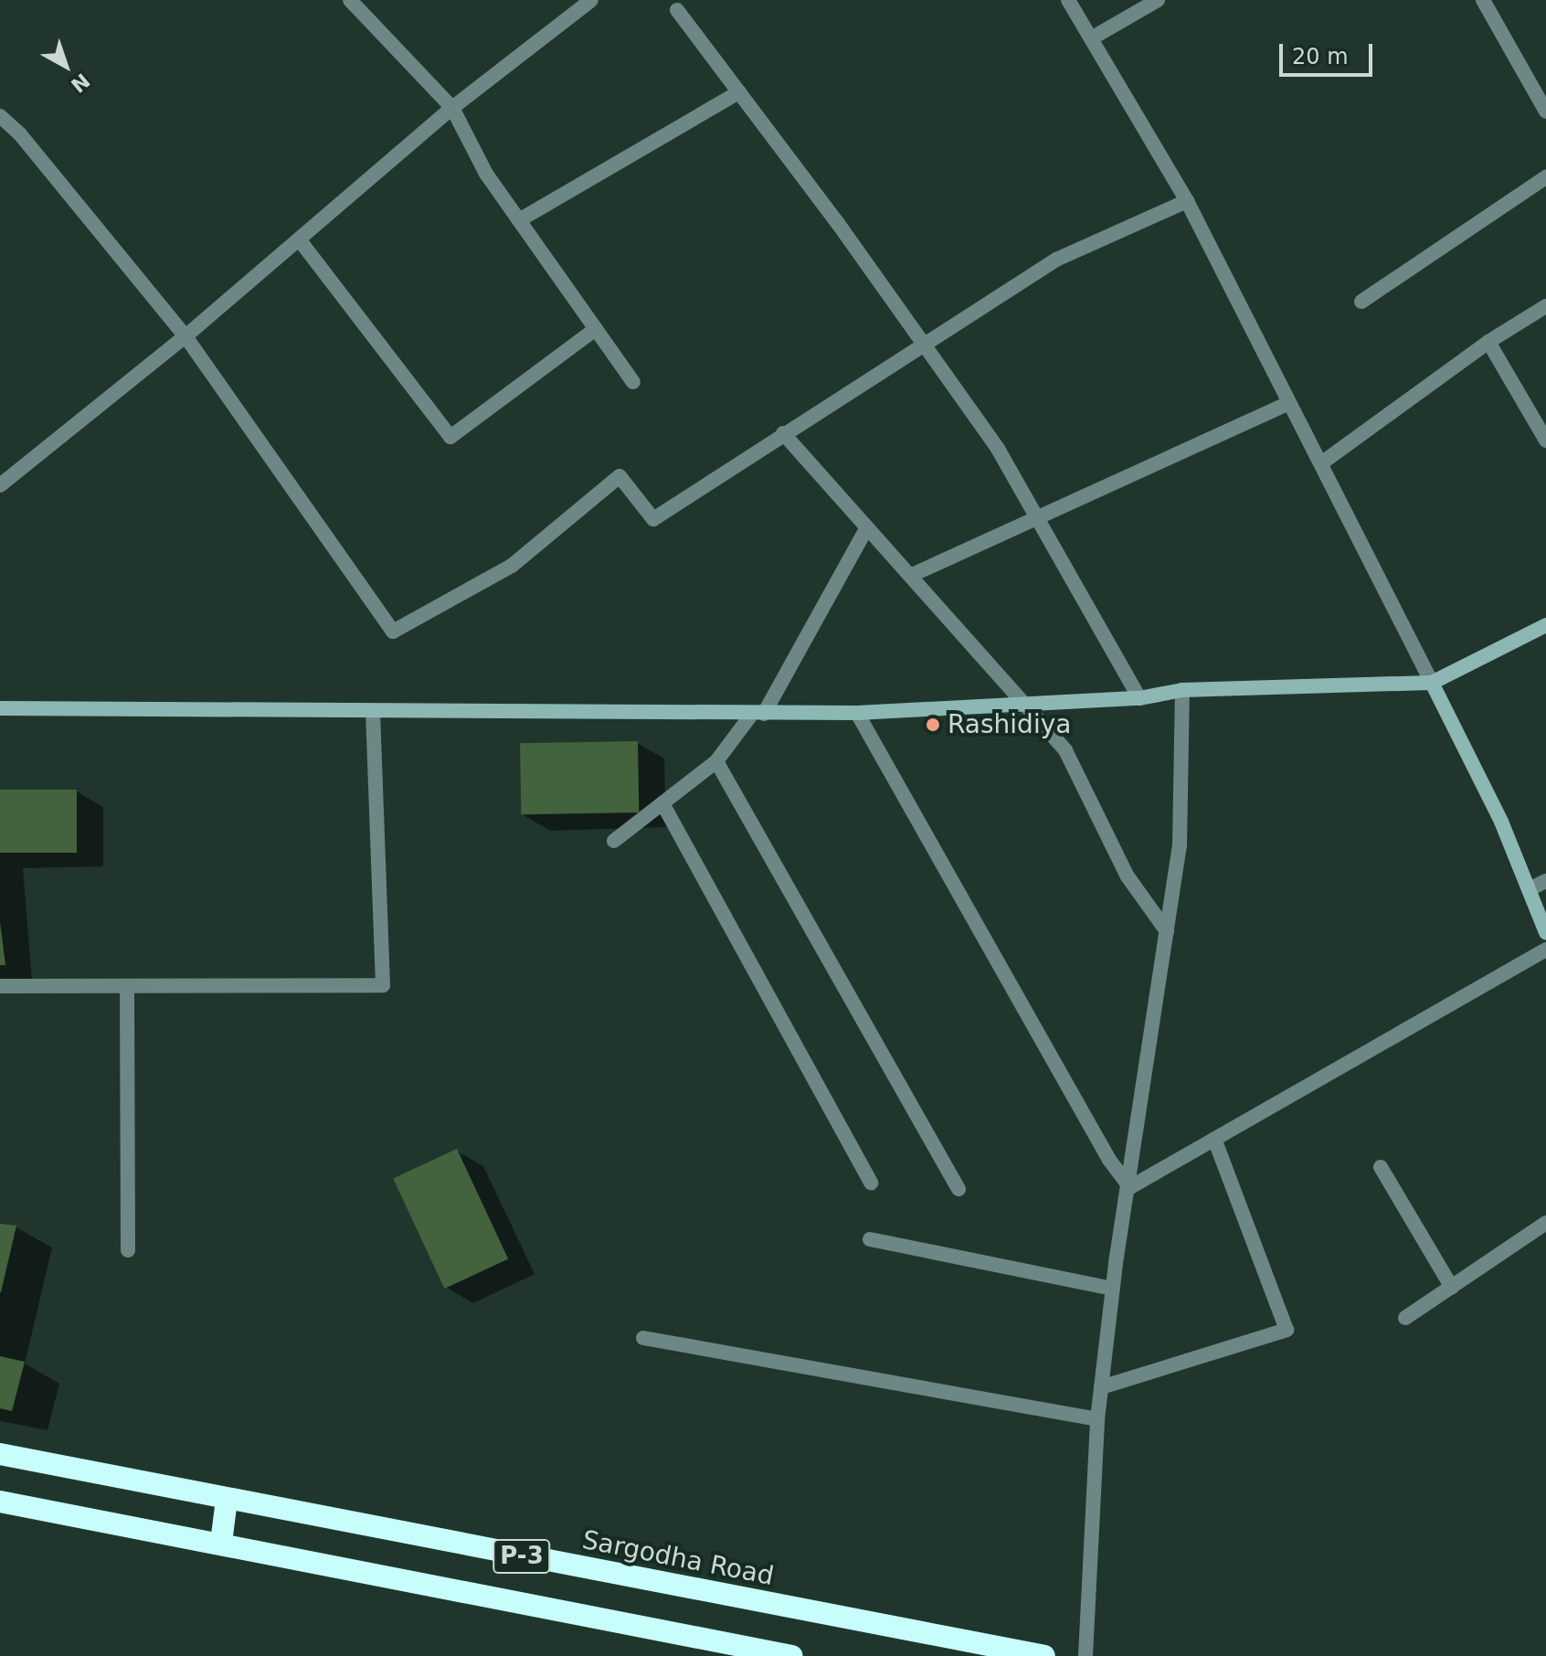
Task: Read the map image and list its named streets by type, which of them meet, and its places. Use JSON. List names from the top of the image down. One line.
{"streets":{"highway":["P-3","Sargodha Road"]},"places":["Rashidiya"],"scale_bar":"20 m","north":"bottom right"}
